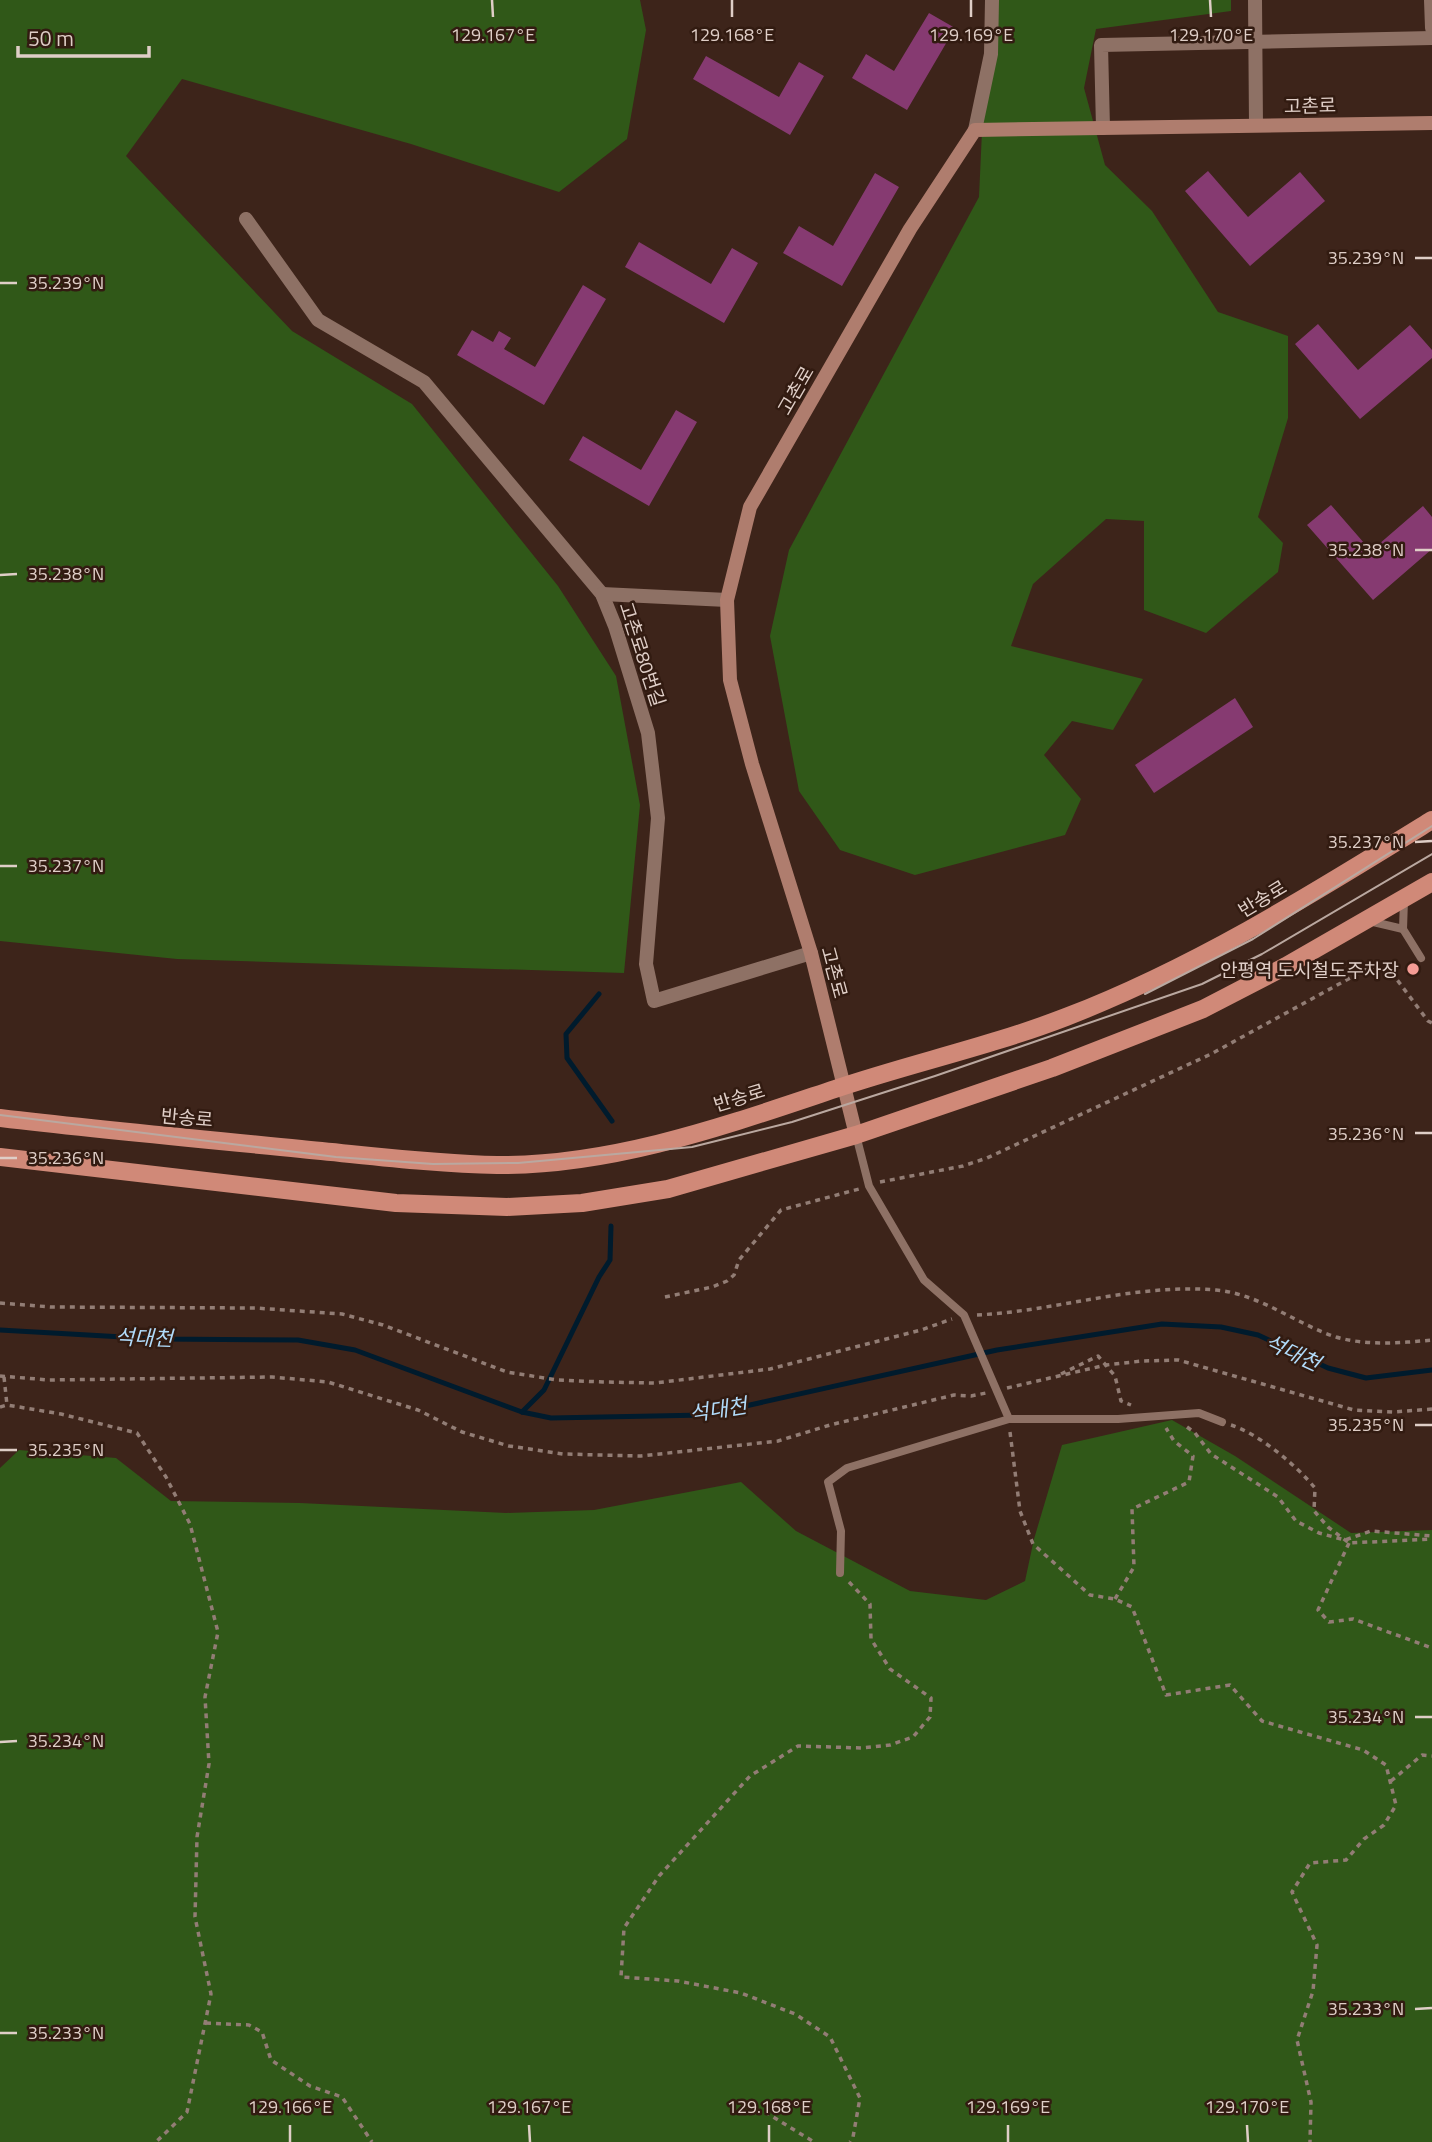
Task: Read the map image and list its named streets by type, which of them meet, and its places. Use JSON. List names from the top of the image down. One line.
{"streets":{"main road":["반송로"],"street":["고촌로","고촌로80번길"]},"crossings":[["고촌로","고촌로80번길"],["고촌로","반송로"]],"water":["석대천"],"places":["안평역 도시철도주차장"],"scale_bar":"50 m","coordinates":["129.167°E","129.168°E","129.169°E","129.170°E","35.239°N","35.238°N","35.237°N","35.236°N","35.235°N","35.234°N","35.233°N","129.166°E"]}
